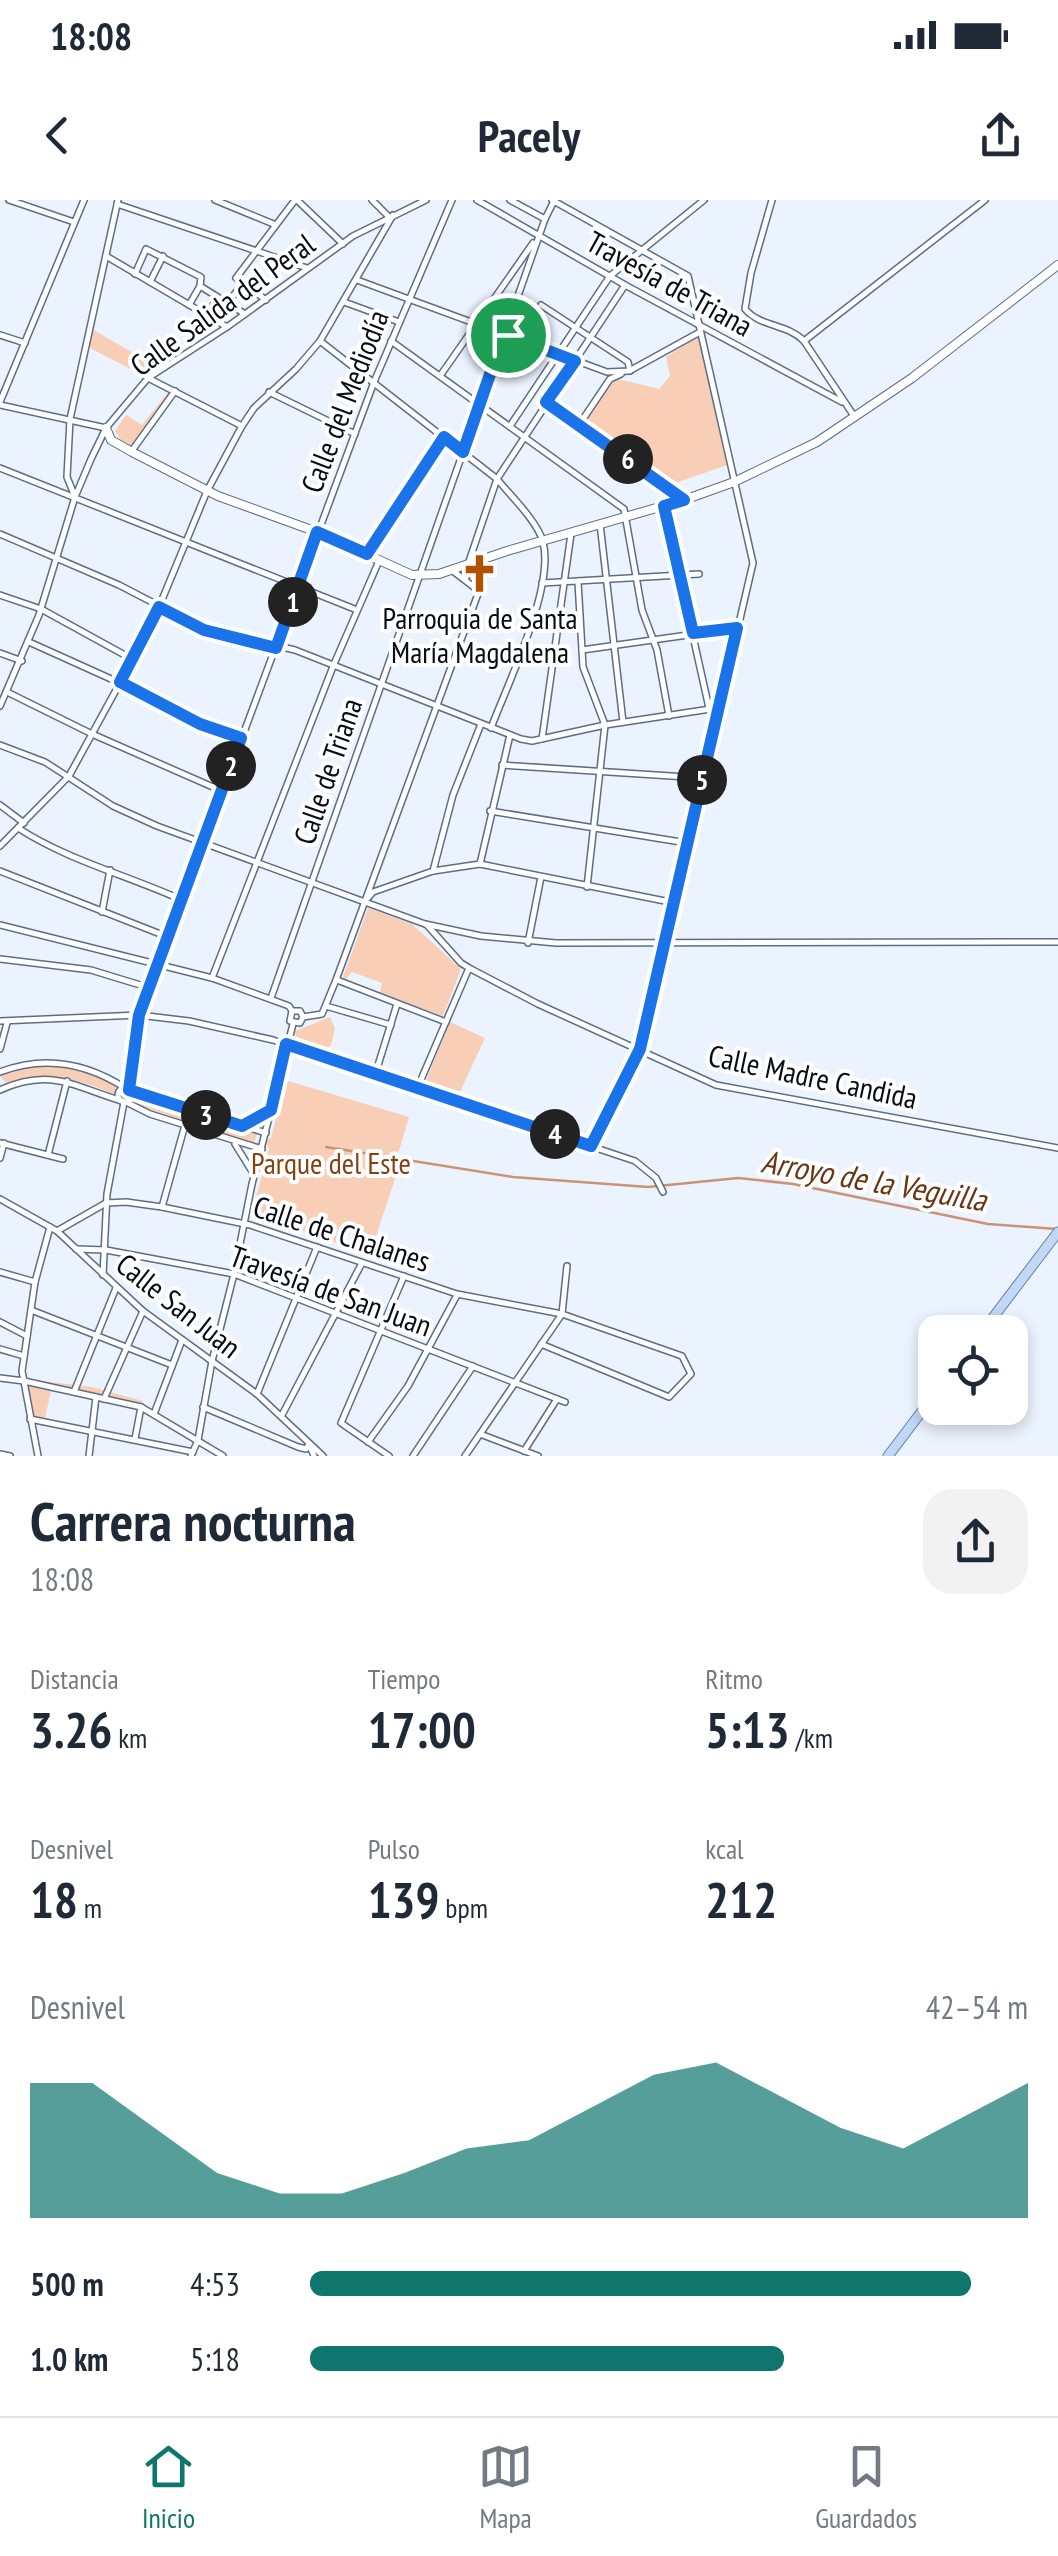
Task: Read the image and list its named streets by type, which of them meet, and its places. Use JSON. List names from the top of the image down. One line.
{"streets":{"street":["Travesía de Triana","Calle Salida del Peral","Calle del Mediodía","Calle de Triana","Calle Madre Candida","Calle de Chalanes","Travesía de San Juan","Calle San Juan"]},"crossings":[["Travesía de Triana","Calle de Triana"],["Calle del Mediodía","Calle de Chalanes"],["Calle del Mediodía","Travesía de San Juan"],["Calle del Mediodía","Calle San Juan"],["Travesía de San Juan","Calle San Juan"]],"water":["Arroyo de la Veguilla"],"parks":["Parque del Este"],"places":{"church":["Parroquia de Santa María Magdalena"]},"page":{"status":"18:08","header":"Pacely","pins":["6","1","2","5","3","4"],"heading":["Carrera nocturna","18:08"],"stats":[["Distancia","3.26 km"],["Tiempo","17:00"],["Ritmo","5:13 /km"],["Desnivel","18 m"],["Pulso","139 bpm"],["kcal","212"]],"chart":["Desnivel","42–54 m"],"list":[{"name":"500 m","note":"4:53"},{"name":"1.0 km","note":"5:18"}],"tabs":["Inicio","Mapa","Guardados"]}}
